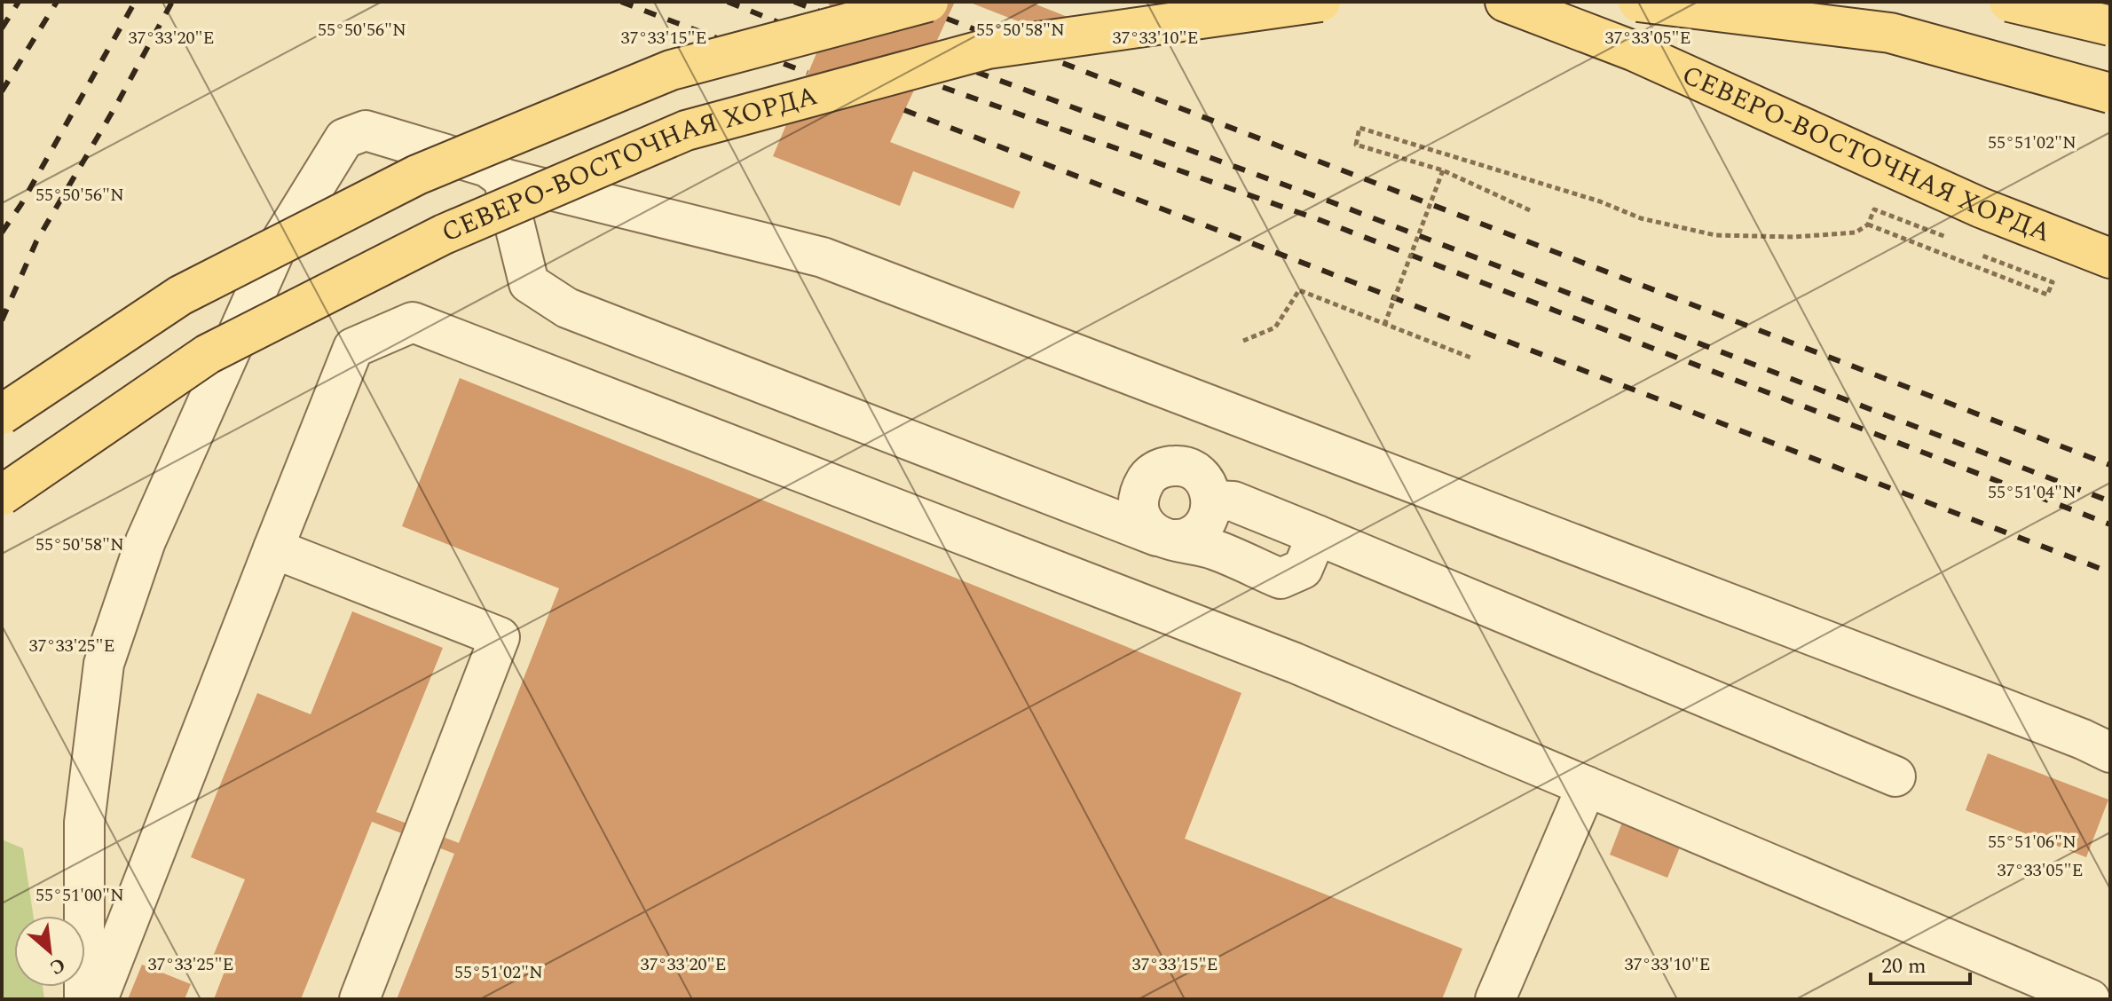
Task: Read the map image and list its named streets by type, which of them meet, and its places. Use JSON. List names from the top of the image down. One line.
{"streets":{"main road":["СЕВЕРО-ВОСТОЧНАЯ ХОРДА"]},"scale_bar":"20 m","north":"bottom right","coordinates":["55°50'56\"N","55°50'58\"N","37°33'20\"E","37°33'15\"E","37°33'10\"E","37°33'05\"E","55°51'02\"N","55°51'04\"N","37°33'25\"E","55°51'06\"N","55°51'00\"N"]}
